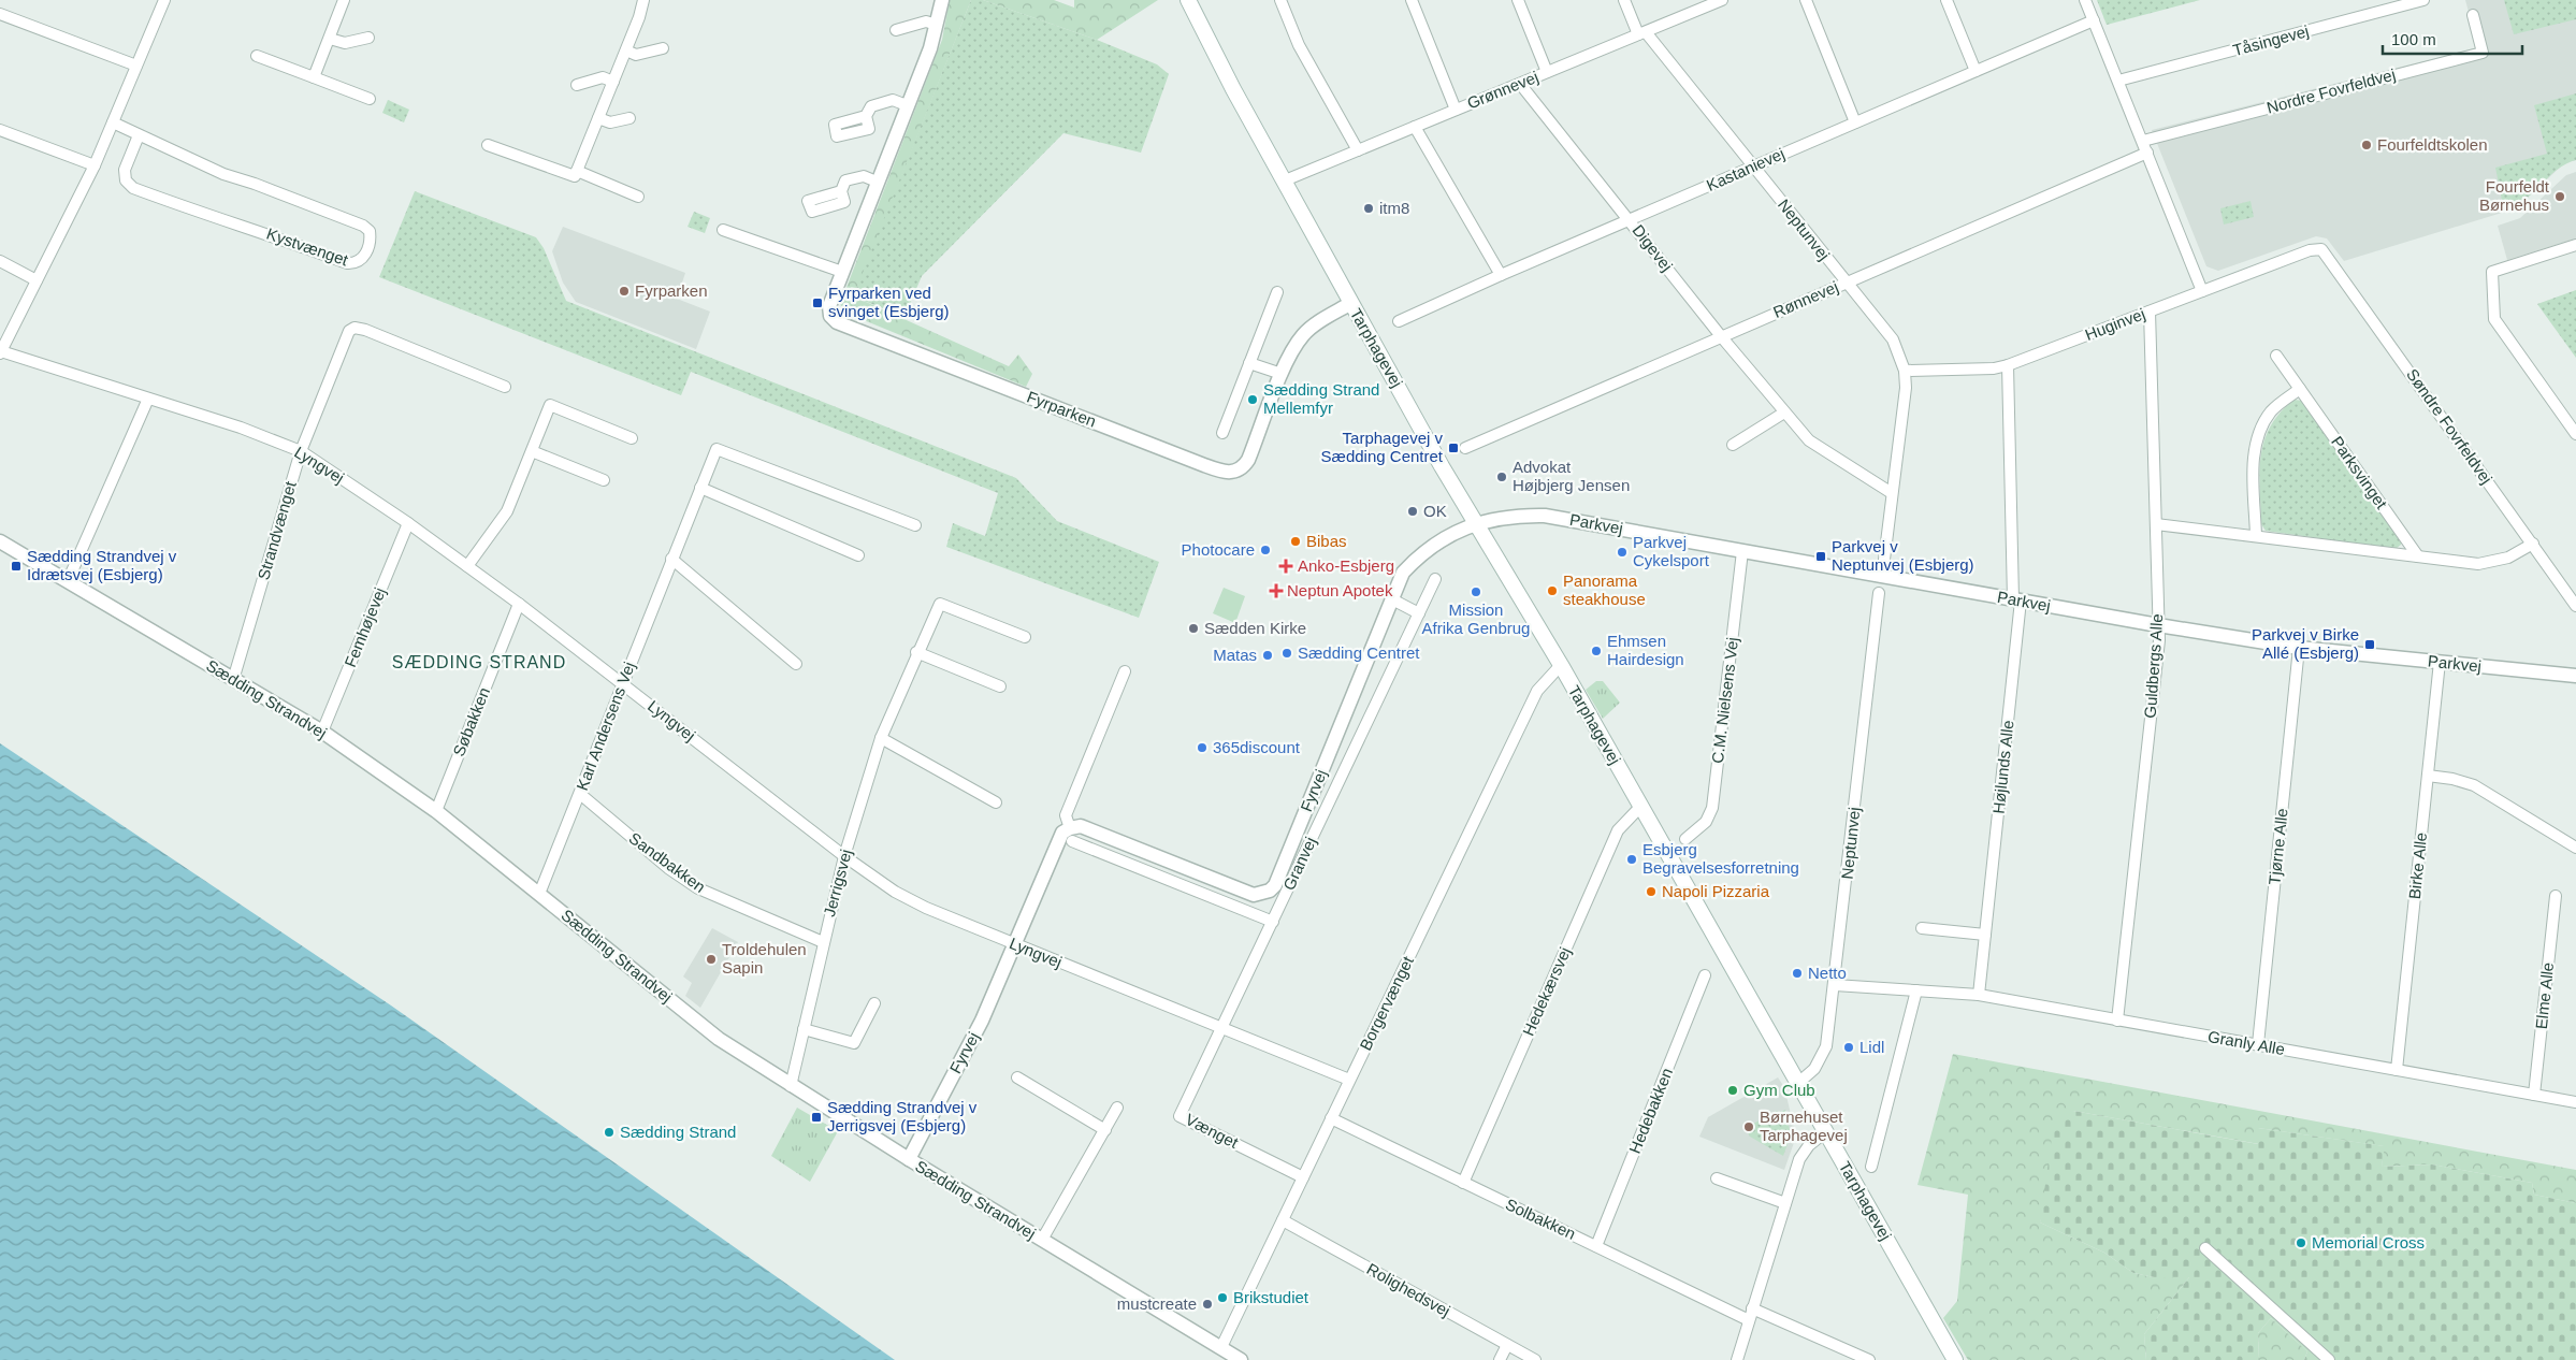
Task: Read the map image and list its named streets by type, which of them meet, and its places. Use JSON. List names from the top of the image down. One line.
{"streets":{"main road":["Tarphagevej"],"street":["Tåsingevej","Grønnevej","Nordre Fovrfeldvej","Kastanievej","Neptunvej","Kystvænget","Digevej","Rønnevej","Huginvej","Fyrparken","Søndre Fovrfeldvej","Lyngvej","Parksvinget","Parkvej","Strandvænget","Femhøjevej","Guldbergs Alle","Sædding Strandvej","C.M. Nielsens Vej","Søbakken","Karl Andersens Vej","Højlunds Alle","Fyrvej","Tjørne Alle","Sandbakken","Granvej","Birke Alle","Jerrigsvej","Hedekærsvej","Elme Alle","Borgervænget","Granly Alle","Hedebakken","Vænget","Solbakken","Rolighedsvej"]},"crossings":[["Grønnevej","Neptunvej"],["Grønnevej","Digevej"],["Grønnevej","Tarphagevej"],["Kastanievej","Neptunvej"],["Kastanievej","Digevej"],["Neptunvej","Digevej"],["Neptunvej","Rønnevej"],["Neptunvej","Huginvej"],["Neptunvej","Tarphagevej"],["Neptunvej","Parkvej"],["Neptunvej","Granly Alle"],["Digevej","Rønnevej"],["Huginvej","Søndre Fovrfeldvej"],["Huginvej","Guldbergs Alle"],["Huginvej","Højlunds Alle"],["Tarphagevej","Fyrparken"],["Tarphagevej","Parkvej"],["Tarphagevej","Fyrvej"],["Tarphagevej","Hedekærsvej"],["Tarphagevej","Borgervænget"],["Lyngvej","Strandvænget"],["Lyngvej","Femhøjevej"],["Lyngvej","Søbakken"],["Lyngvej","Karl Andersens Vej"],["Lyngvej","Fyrvej"],["Lyngvej","Granvej"],["Lyngvej","Jerrigsvej"],["Lyngvej","Borgervænget"],["Lyngvej","Vænget"],["Parkvej","Guldbergs Alle"],["Parkvej","C.M. Nielsens Vej"],["Parkvej","Højlunds Alle"],["Parkvej","Fyrvej"],["Parkvej","Tjørne Alle"],["Parkvej","Birke Alle"],["Strandvænget","Sædding Strandvej"],["Femhøjevej","Sædding Strandvej"],["Guldbergs Alle","Granly Alle"],["Sædding Strandvej","Søbakken"],["Sædding Strandvej","Karl Andersens Vej"],["Sædding Strandvej","Fyrvej"],["Sædding Strandvej","Jerrigsvej"],["Sædding Strandvej","Borgervænget"],["Karl Andersens Vej","Sandbakken"],["Højlunds Alle","Granly Alle"],["Tjørne Alle","Granly Alle"],["Sandbakken","Jerrigsvej"],["Granvej","Vænget"],["Birke Alle","Granly Alle"],["Hedekærsvej","Solbakken"],["Elme Alle","Granly Alle"],["Borgervænget","Vænget"],["Borgervænget","Solbakken"],["Borgervænget","Rolighedsvej"],["Hedebakken","Solbakken"]],"districts":["SÆDDING STRAND"],"places":{"other":["Fourfeldtskolen","Fourfeldt Børnehus","itm8","Fyrparken","Sædding Strand Mellemfyr","Advokat Højbjerg Jensen","OK","Bibas","Photocare","Parkvej Cykelsport","Panorama steakhouse","Mission Afrika Genbrug","Sædden Kirke","Ehmsen Hairdesign","Sædding Centret","Matas","365discount","Esbjerg Begravelsesforretning","Napoli Pizzaria","Troldehulen Sapin","Netto","Lidl","Gym Club","Børnehuset Tarphagevej","Sædding Strand","Memorial Cross","Brikstudiet","mustcreate"],"transit":["Fyrparken ved svinget (Esbjerg)","Tarphagevej v Sædding Centret","Parkvej v Neptunvej (Esbjerg)","Sædding Strandvej v Idrætsvej (Esbjerg)","Parkvej v Birke Allé (Esbjerg)","Sædding Strandvej v Jerrigsvej (Esbjerg)"],"health":["Anko-Esbjerg","Neptun Apotek"]},"scale_bar":"100 m"}
